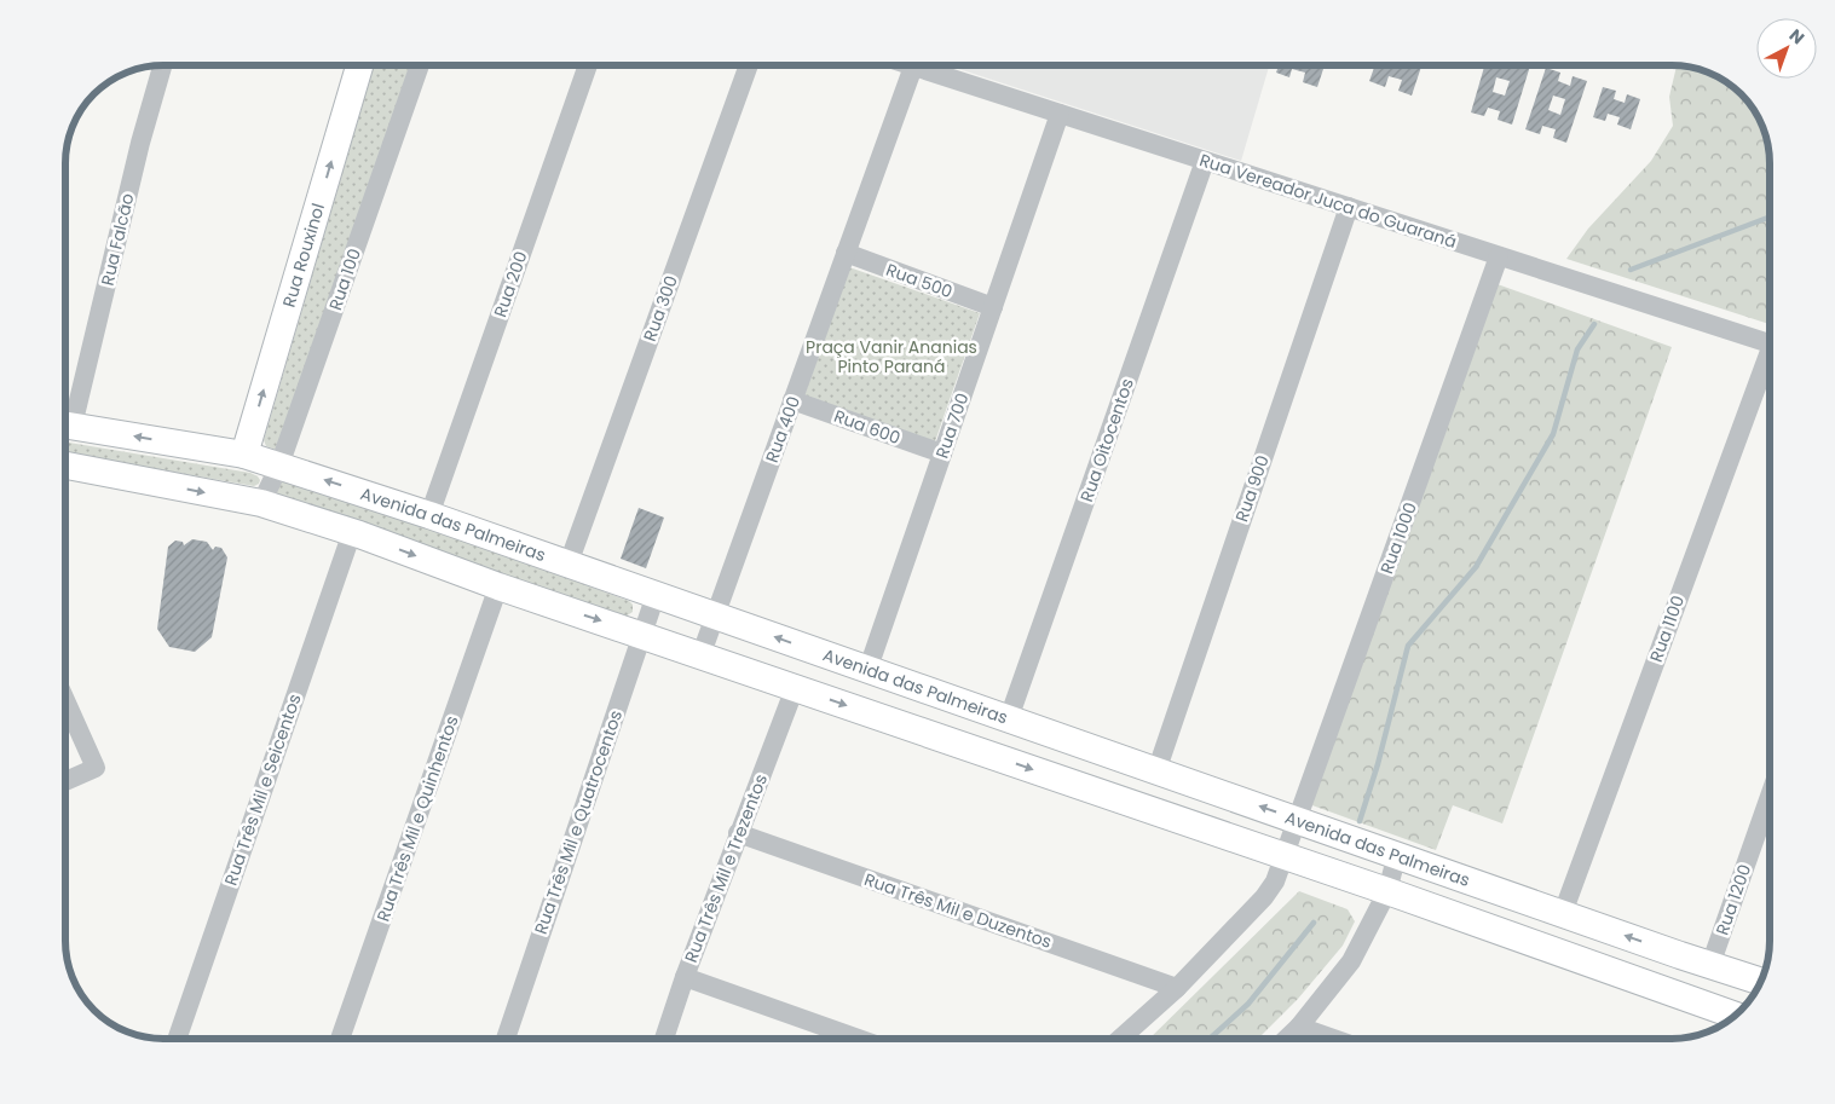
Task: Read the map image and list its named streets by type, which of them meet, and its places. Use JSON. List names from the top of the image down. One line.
{"streets":{"street":["Rua Vereador Juca do Guaraná","Rua Falcão","Rua Rouxinol","Rua 100","Rua 500","Rua 200","Rua 300","Rua 700","Rua 600","Rua 400","Rua Oitocentos","Rua 900","Avenida das Palmeiras","Rua 1000","Rua 1100","Rua Três Mil e Seicentos","Rua Três Mil e Quinhentos","Rua Três Mil e Quatrocentos","Rua Três Mil e Trezentos","Rua 1200","Rua Três Mil e Duzentos"]},"crossings":[["Rua Vereador Juca do Guaraná","Rua 700"],["Rua Vereador Juca do Guaraná","Rua 400"],["Rua Vereador Juca do Guaraná","Rua Oitocentos"],["Rua Vereador Juca do Guaraná","Rua 900"],["Rua Vereador Juca do Guaraná","Rua 1000"],["Rua Rouxinol","Avenida das Palmeiras"],["Rua 100","Avenida das Palmeiras"],["Rua 500","Rua 700"],["Rua 500","Rua 400"],["Rua 200","Avenida das Palmeiras"],["Rua 300","Avenida das Palmeiras"],["Rua 700","Rua 600"],["Rua 700","Avenida das Palmeiras"],["Rua 600","Rua 400"],["Rua 400","Avenida das Palmeiras"],["Rua Oitocentos","Avenida das Palmeiras"],["Rua 900","Avenida das Palmeiras"],["Avenida das Palmeiras","Rua 1000"],["Avenida das Palmeiras","Rua 1100"],["Avenida das Palmeiras","Rua Três Mil e Quatrocentos"],["Avenida das Palmeiras","Rua 1200"],["Rua 1000","Rua Três Mil e Duzentos"],["Rua Três Mil e Trezentos","Rua Três Mil e Duzentos"]],"one_way":["Rua Rouxinol"],"parks":["Praça Vanir Ananias Pinto Paraná"],"north":"top right"}
